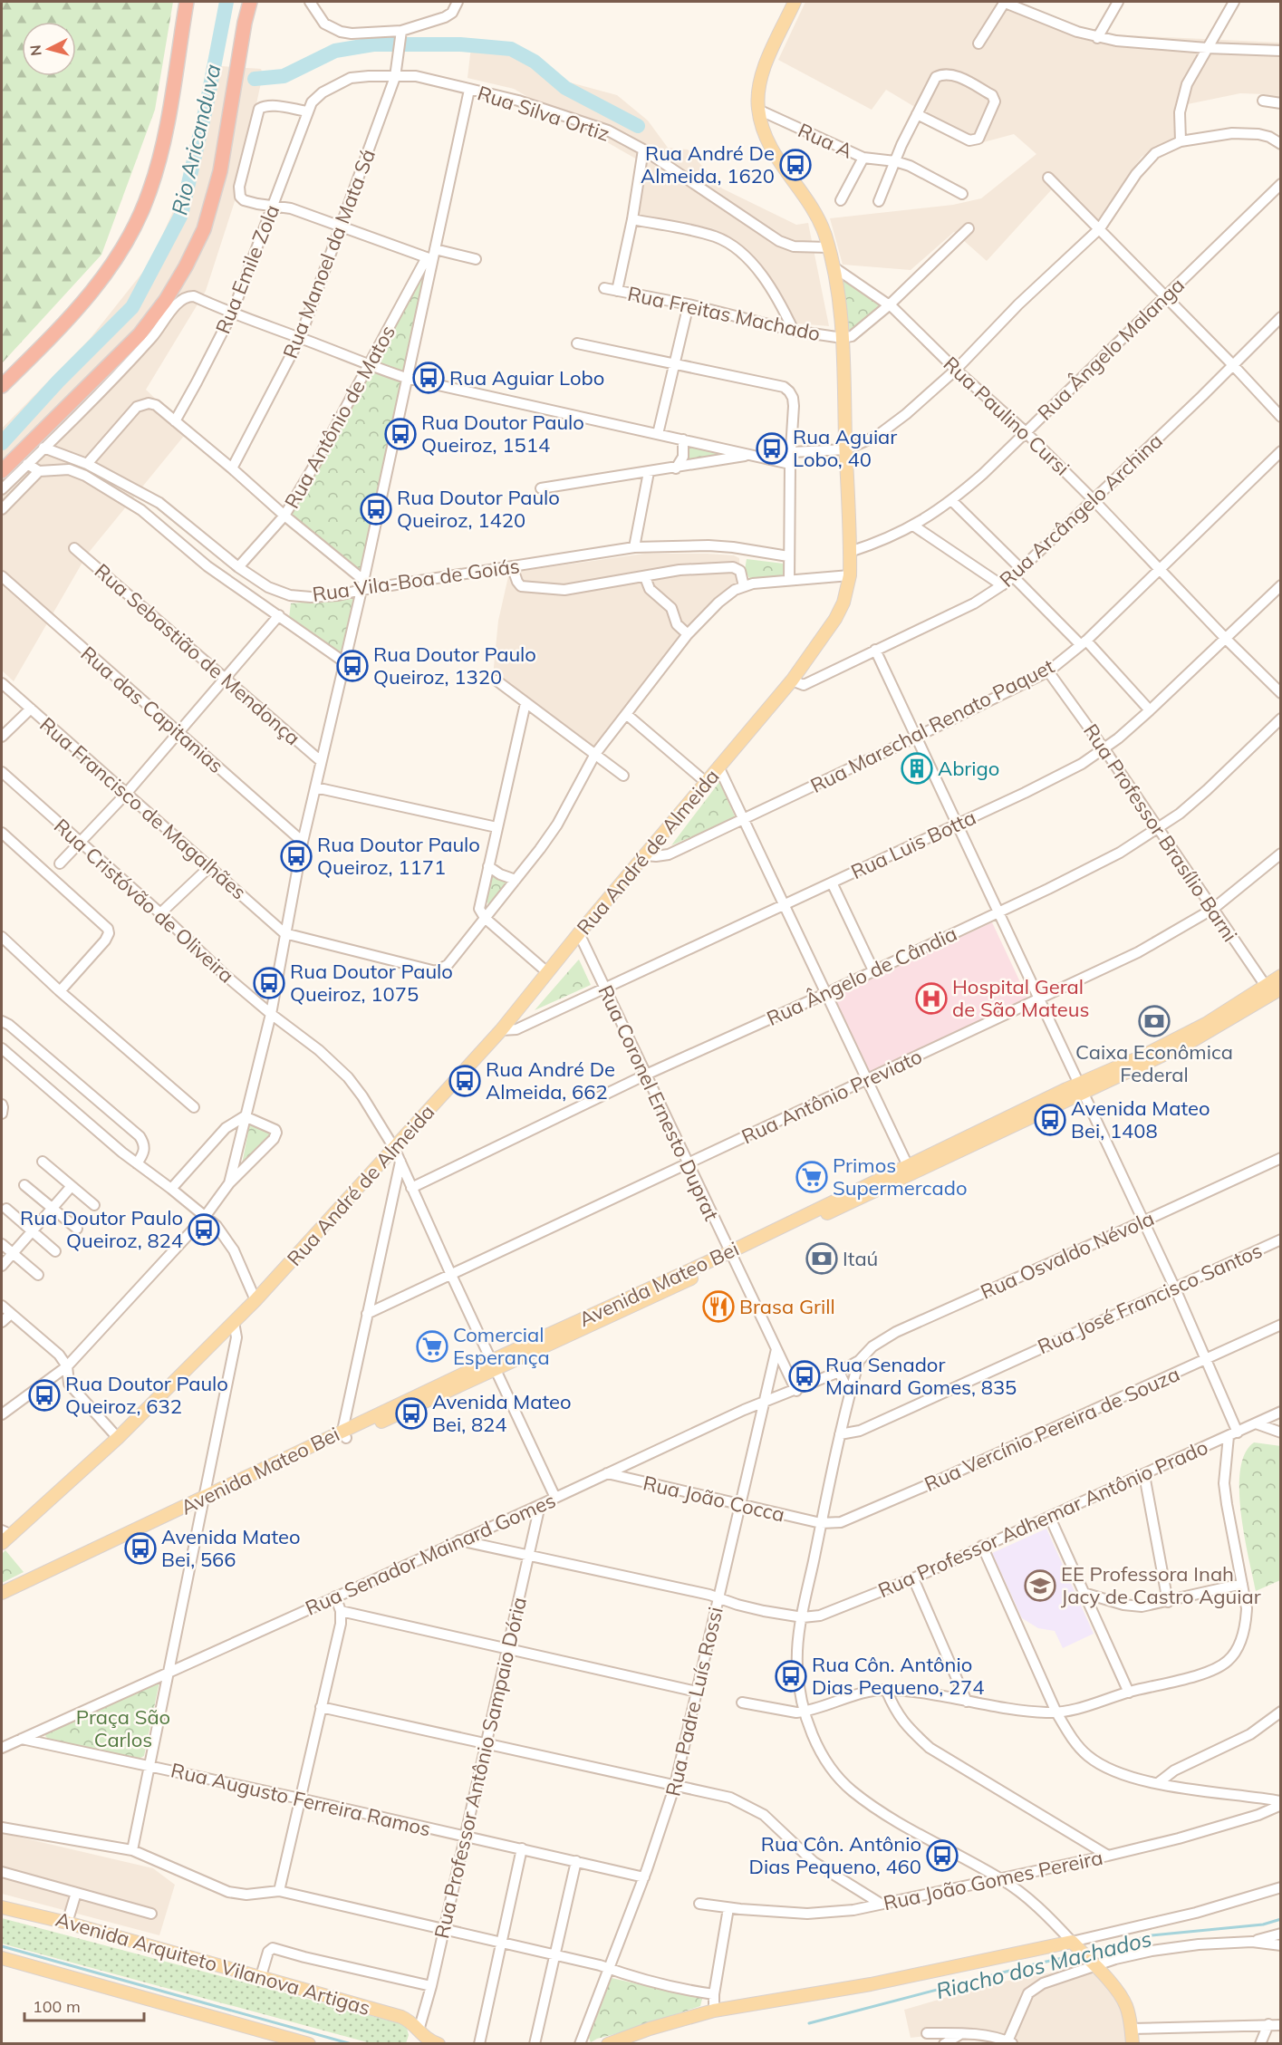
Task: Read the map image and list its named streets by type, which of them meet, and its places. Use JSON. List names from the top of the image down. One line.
{"streets":{"main road":["Rua André de Almeida","Avenida Mateo Bei","Avenida Arquiteto Vilanova Artigas"],"street":["Rua Silva Ortiz","Rua A","Rua Manoel da Mata Sá","Rua Emile Zola","Rua Freitas Machado","Rua Ângelo Malanga","Rua Paulino Cursi","Rua Antônio de Matos","Rua Arcângelo Archina","Rua Vila-Boa de Goiás","Rua Sebastião de Mendonça","Rua das Capitanias","Rua Marechal Renato Paquet","Rua Francisco de Magalhães","Rua Professor Brasílio Barni","Rua Luis Botta","Rua Cristóvão de Oliveira","Rua Ângelo de Cândia","Rua Antônio Previato","Rua Coronel Ernesto Duprat","Rua Osvaldo Névola","Rua José Francisco Santos","Rua Vercínio Pereira de Souza","Rua João Cocca","Rua Professor Adhemar Antônio Prado","Rua Senador Mainard Gomes","Rua Padre Luís Rossi","Rua Professor Antônio Sampaio Dória","Rua Augusto Ferreira Ramos","Rua João Gomes Pereira"]},"crossings":[["Rua Silva Ortiz","Rua Manoel da Mata Sá"],["Rua Silva Ortiz","Rua Emile Zola"],["Rua Silva Ortiz","Rua André de Almeida"],["Rua A","Rua André de Almeida"],["Rua Freitas Machado","Rua André de Almeida"],["Rua Ângelo Malanga","Rua Paulino Cursi"],["Rua Ângelo Malanga","Rua André de Almeida"],["Rua Paulino Cursi","Rua Arcângelo Archina"],["Rua Paulino Cursi","Rua Marechal Renato Paquet"],["Rua Paulino Cursi","Rua Luis Botta"],["Rua Paulino Cursi","Rua André de Almeida"],["Rua Antônio de Matos","Rua Vila-Boa de Goiás"],["Rua Arcângelo Archina","Rua André de Almeida"],["Rua Marechal Renato Paquet","Rua Professor Brasílio Barni"],["Rua Marechal Renato Paquet","Rua André de Almeida"],["Rua Professor Brasílio Barni","Rua Luis Botta"],["Rua Professor Brasílio Barni","Rua Ângelo de Cândia"],["Rua Professor Brasílio Barni","Rua Antônio Previato"],["Rua Professor Brasílio Barni","Avenida Mateo Bei"],["Rua Luis Botta","Rua André de Almeida"],["Rua Luis Botta","Rua Coronel Ernesto Duprat"],["Rua André de Almeida","Rua Cristóvão de Oliveira"],["Rua André de Almeida","Rua Coronel Ernesto Duprat"],["Rua Cristóvão de Oliveira","Rua Ângelo de Cândia"],["Rua Cristóvão de Oliveira","Rua Antônio Previato"],["Rua Cristóvão de Oliveira","Avenida Mateo Bei"],["Rua Cristóvão de Oliveira","Rua Senador Mainard Gomes"],["Rua Ângelo de Cândia","Rua Coronel Ernesto Duprat"],["Rua Antônio Previato","Rua Coronel Ernesto Duprat"],["Rua Coronel Ernesto Duprat","Avenida Mateo Bei"],["Rua Coronel Ernesto Duprat","Rua Padre Luís Rossi"],["Rua Osvaldo Névola","Rua Senador Mainard Gomes"],["Rua Vercínio Pereira de Souza","Rua João Cocca"],["Rua João Cocca","Rua Senador Mainard Gomes"],["Rua João Cocca","Rua Padre Luís Rossi"],["Rua Professor Adhemar Antônio Prado","Rua Senador Mainard Gomes"],["Rua Professor Adhemar Antônio Prado","Rua Padre Luís Rossi"],["Rua Professor Adhemar Antônio Prado","Rua Professor Antônio Sampaio Dória"],["Rua Senador Mainard Gomes","Rua Padre Luís Rossi"],["Rua Senador Mainard Gomes","Rua Professor Antônio Sampaio Dória"],["Rua Senador Mainard Gomes","Rua Augusto Ferreira Ramos"],["Rua Padre Luís Rossi","Rua Augusto Ferreira Ramos"],["Rua Professor Antônio Sampaio Dória","Rua Augusto Ferreira Ramos"],["Rua Professor Antônio Sampaio Dória","Avenida Arquiteto Vilanova Artigas"]],"water":["Rio Aricanduva","Riacho dos Machados"],"parks":["Praça São Carlos"],"places":{"bus stop":["Rua André De Almeida, 1620","Rua Aguiar Lobo","Rua Doutor Paulo Queiroz, 1514","Rua Aguiar Lobo, 40","Rua Doutor Paulo Queiroz, 1420","Rua Doutor Paulo Queiroz, 1320","Rua Doutor Paulo Queiroz, 1171","Rua Doutor Paulo Queiroz, 1075","Rua André De Almeida, 662","Avenida Mateo Bei, 1408","Rua Doutor Paulo Queiroz, 824","Rua Senador Mainard Gomes, 835","Rua Doutor Paulo Queiroz, 632","Avenida Mateo Bei, 824","Avenida Mateo Bei, 566","Rua Côn. Antônio Dias Pequeno, 274","Rua Côn. Antônio Dias Pequeno, 460"],"building":["Abrigo"],"hospital":["Hospital Geral de São Mateus"],"bank":["Caixa Econômica Federal","Itaú"],"supermarket":["Primos Supermercado","Comercial Esperança"],"restaurant":["Brasa Grill"],"school or university":["EE Professora Inah Jacy de Castro Aguiar"]},"scale_bar":"100 m","north":"left"}
